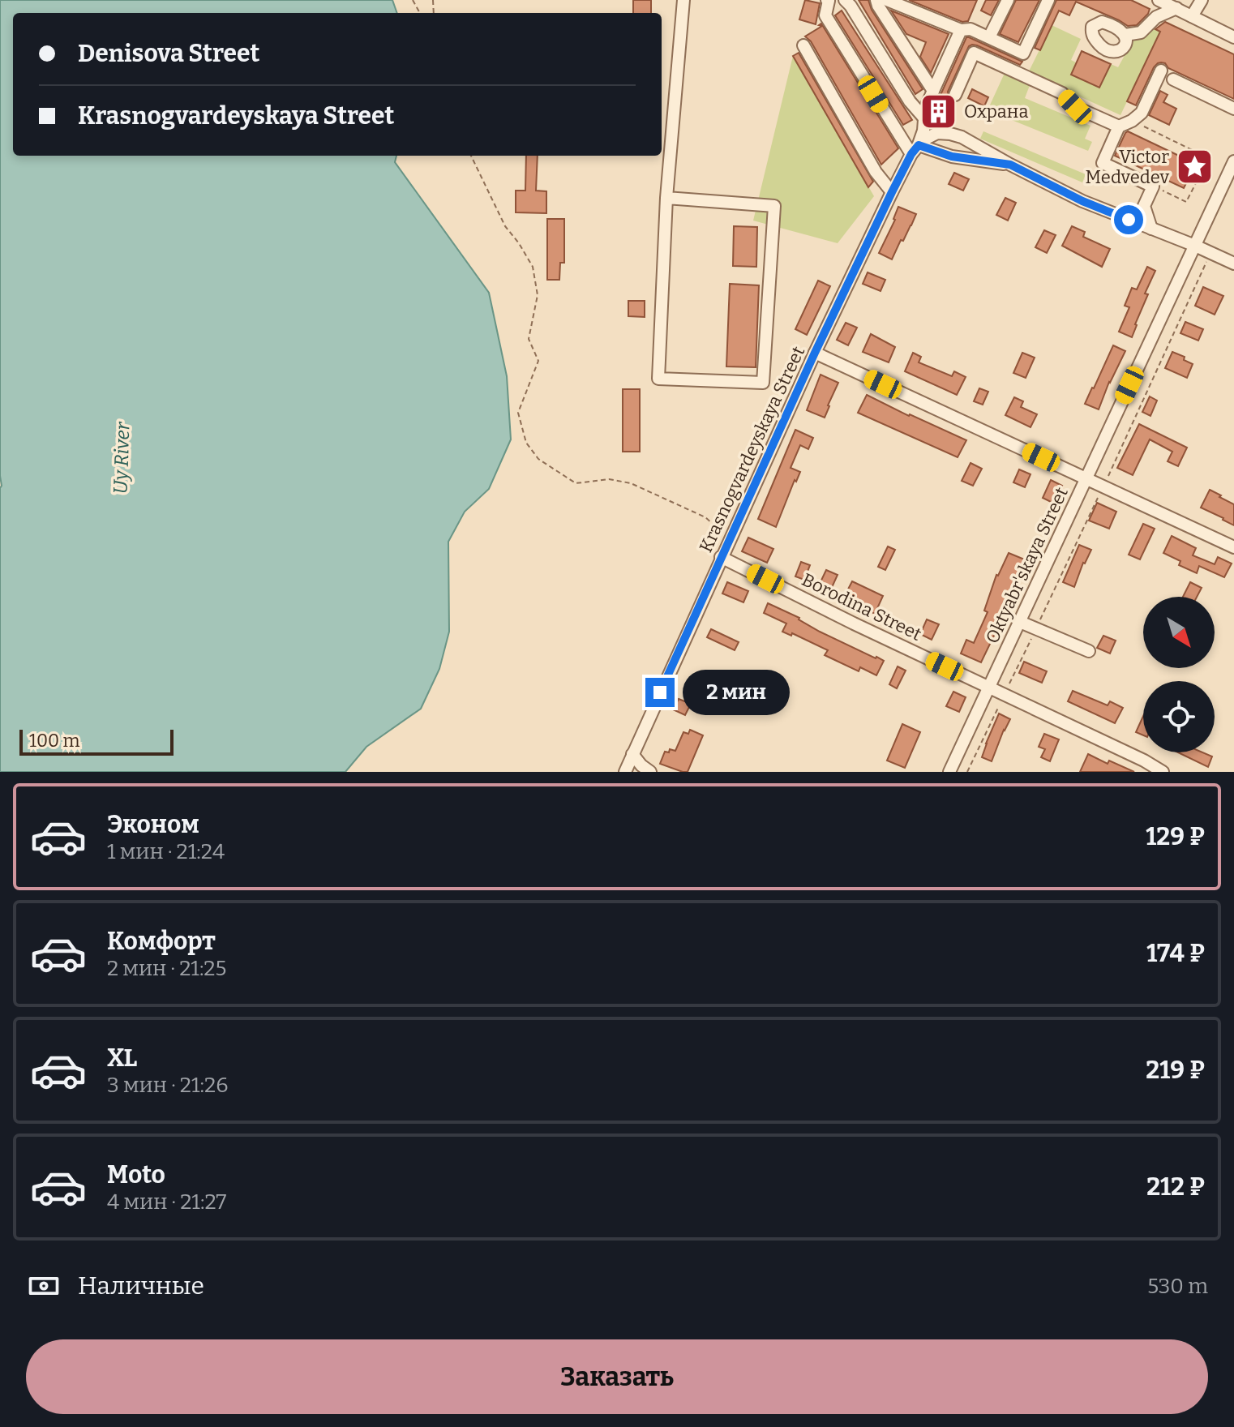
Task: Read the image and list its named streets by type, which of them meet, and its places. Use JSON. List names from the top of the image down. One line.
{"streets":{"street":["Krasnogvardeyskaya Street","Oktyabr'skaya Street","Borodina Street"]},"crossings":[["Krasnogvardeyskaya Street","Borodina Street"],["Oktyabr'skaya Street","Borodina Street"]],"water":["Uy River"],"places":{"building":["Охрана"],"place":["Victor Medvedev"]},"scale_bar":"100 m","north":"bottom right","page":{"banner":["Denisova Street","Krasnogvardeyskaya Street"],"bubble":"2 мин","scale":"100 m","list":[{"name":"Эконом","note":"1 мин · 21:24","value":"129 ₽"},{"name":"Комфорт","note":"2 мин · 21:25","value":"174 ₽"},{"name":"XL","note":"3 мин · 21:26","value":"219 ₽"},{"name":"Moto","note":"4 мин · 21:27","value":"212 ₽"}],"pay":["Наличные","530 m"],"buttons":"Заказать"}}
